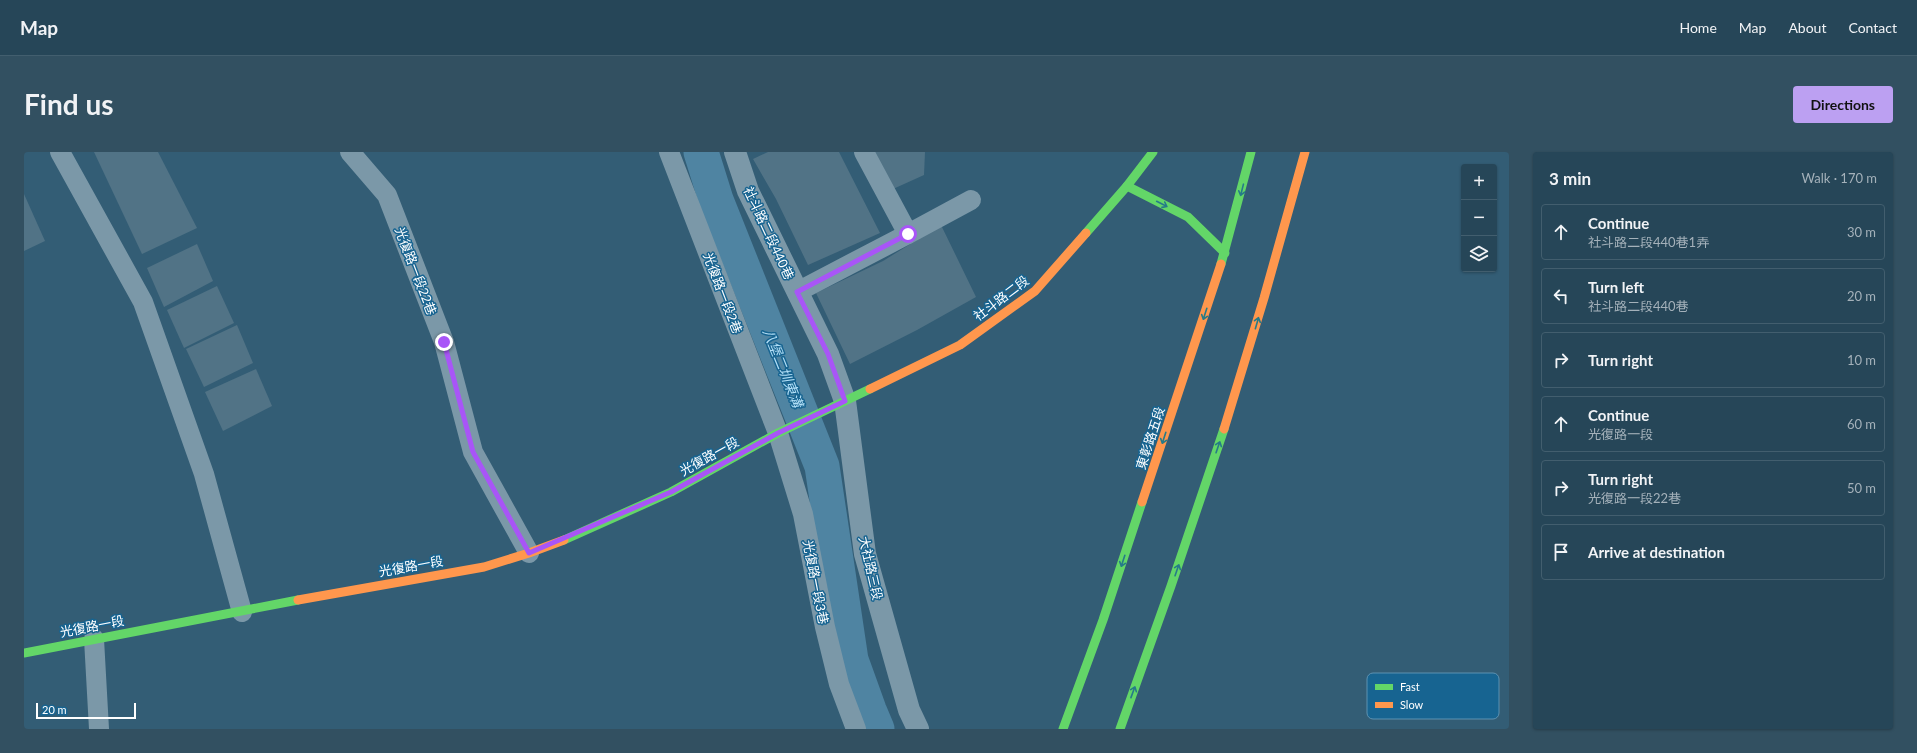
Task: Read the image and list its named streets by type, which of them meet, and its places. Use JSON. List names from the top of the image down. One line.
{"streets":{"street":["社斗路二段440巷","社斗路二段","東彰路五段","光復路一段","大社路三段"],"lane":["光復路一段22巷","光復路一段2巷","光復路一段3巷"]},"crossings":[["社斗路二段440巷","社斗路二段"],["社斗路二段440巷","大社路三段"],["光復路一段22巷","光復路一段"],["光復路一段2巷","社斗路二段"],["光復路一段2巷","光復路一段"],["光復路一段2巷","光復路一段3巷"],["社斗路二段","光復路一段"],["社斗路二段","大社路三段"],["社斗路二段","光復路一段3巷"],["光復路一段","光復路一段3巷"]],"water":["八堡二圳東溝"],"legend":["Fast","Slow"],"scale_bar":"20 m","page":{"header":"Map","nav":["Home","Map","About","Contact"],"buttons":"Directions","title":"Find us","heading":["3 min","Walk · 170 m"],"map_buttons":["+","−"],"list":[["Continue","社斗路二段440巷1弄","30 m"],["Turn left","社斗路二段440巷","20 m"],["Turn right","10 m"],["Continue","光復路一段","60 m"],["Turn right","光復路一段22巷","50 m"],"Arrive at destination"],"scale":"20 m"}}
